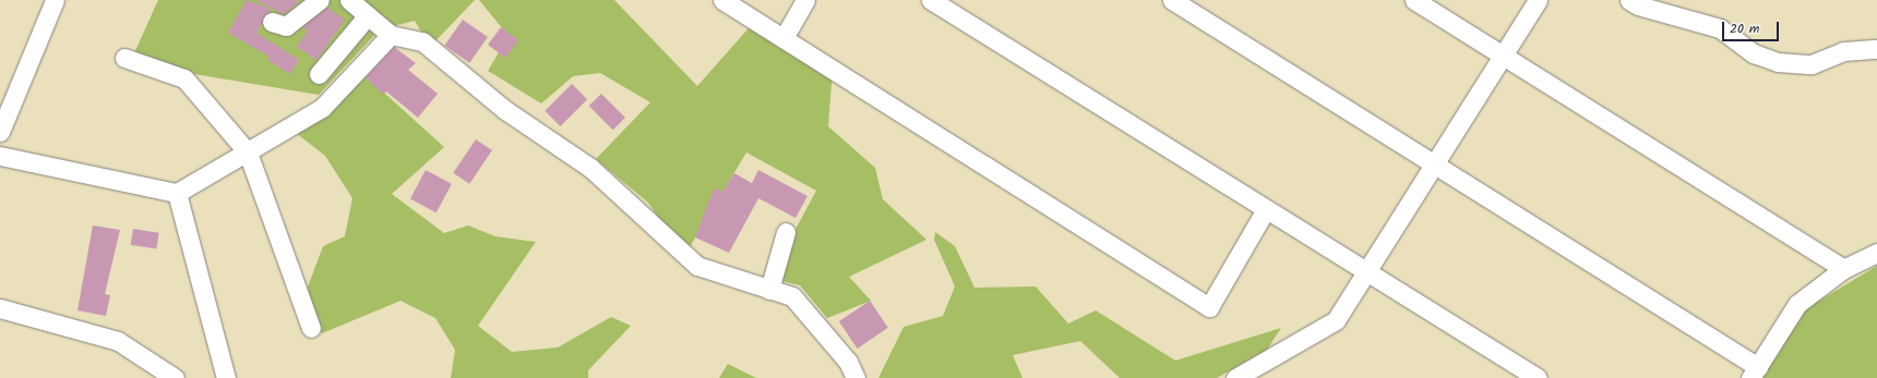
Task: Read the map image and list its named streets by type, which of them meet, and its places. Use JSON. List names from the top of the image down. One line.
{"scale_bar":"20 m"}
